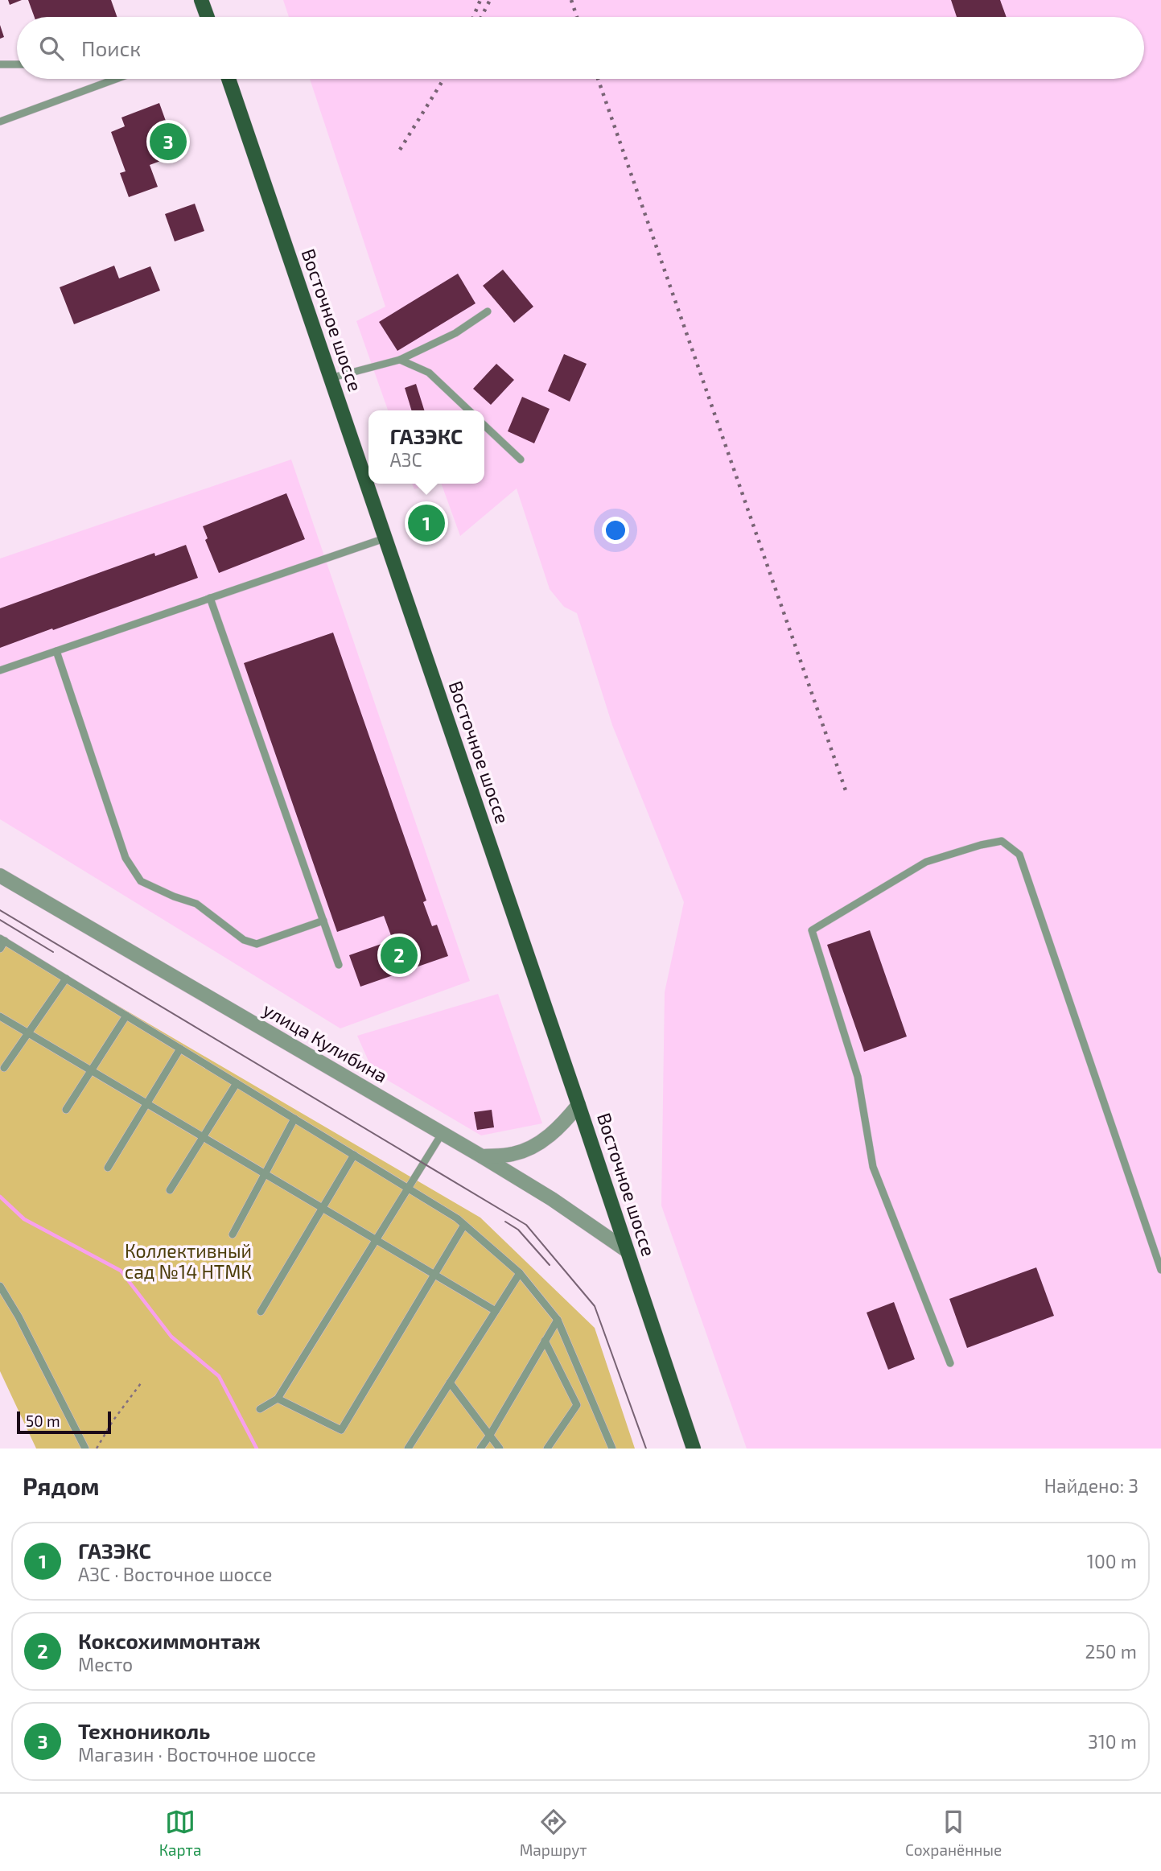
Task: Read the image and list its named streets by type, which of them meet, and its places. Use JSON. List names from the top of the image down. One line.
{"streets":{"main road":["Восточное шоссе"],"street":["улица Кулибина"]},"crossings":[["Восточное шоссе","улица Кулибина"]],"parks":["Коллективный сад №14 НТМК"],"scale_bar":"50 m","page":{"search":"Поиск","pins":["3","1","2"],"popup":["ГАЗЭКС","АЗС"],"scale":"50 m","heading":["Рядом","Найдено: 3"],"list":[{"mark":"1","name":"ГАЗЭКС","note":"АЗС · Восточное шоссе","value":"100 m"},{"mark":"2","name":"Коксохиммонтаж","note":"Место","value":"250 m"},{"mark":"3","name":"Технониколь","note":"Магазин · Восточное шоссе","value":"310 m"}],"nav":["Карта","Маршрут","Сохранённые"]}}
